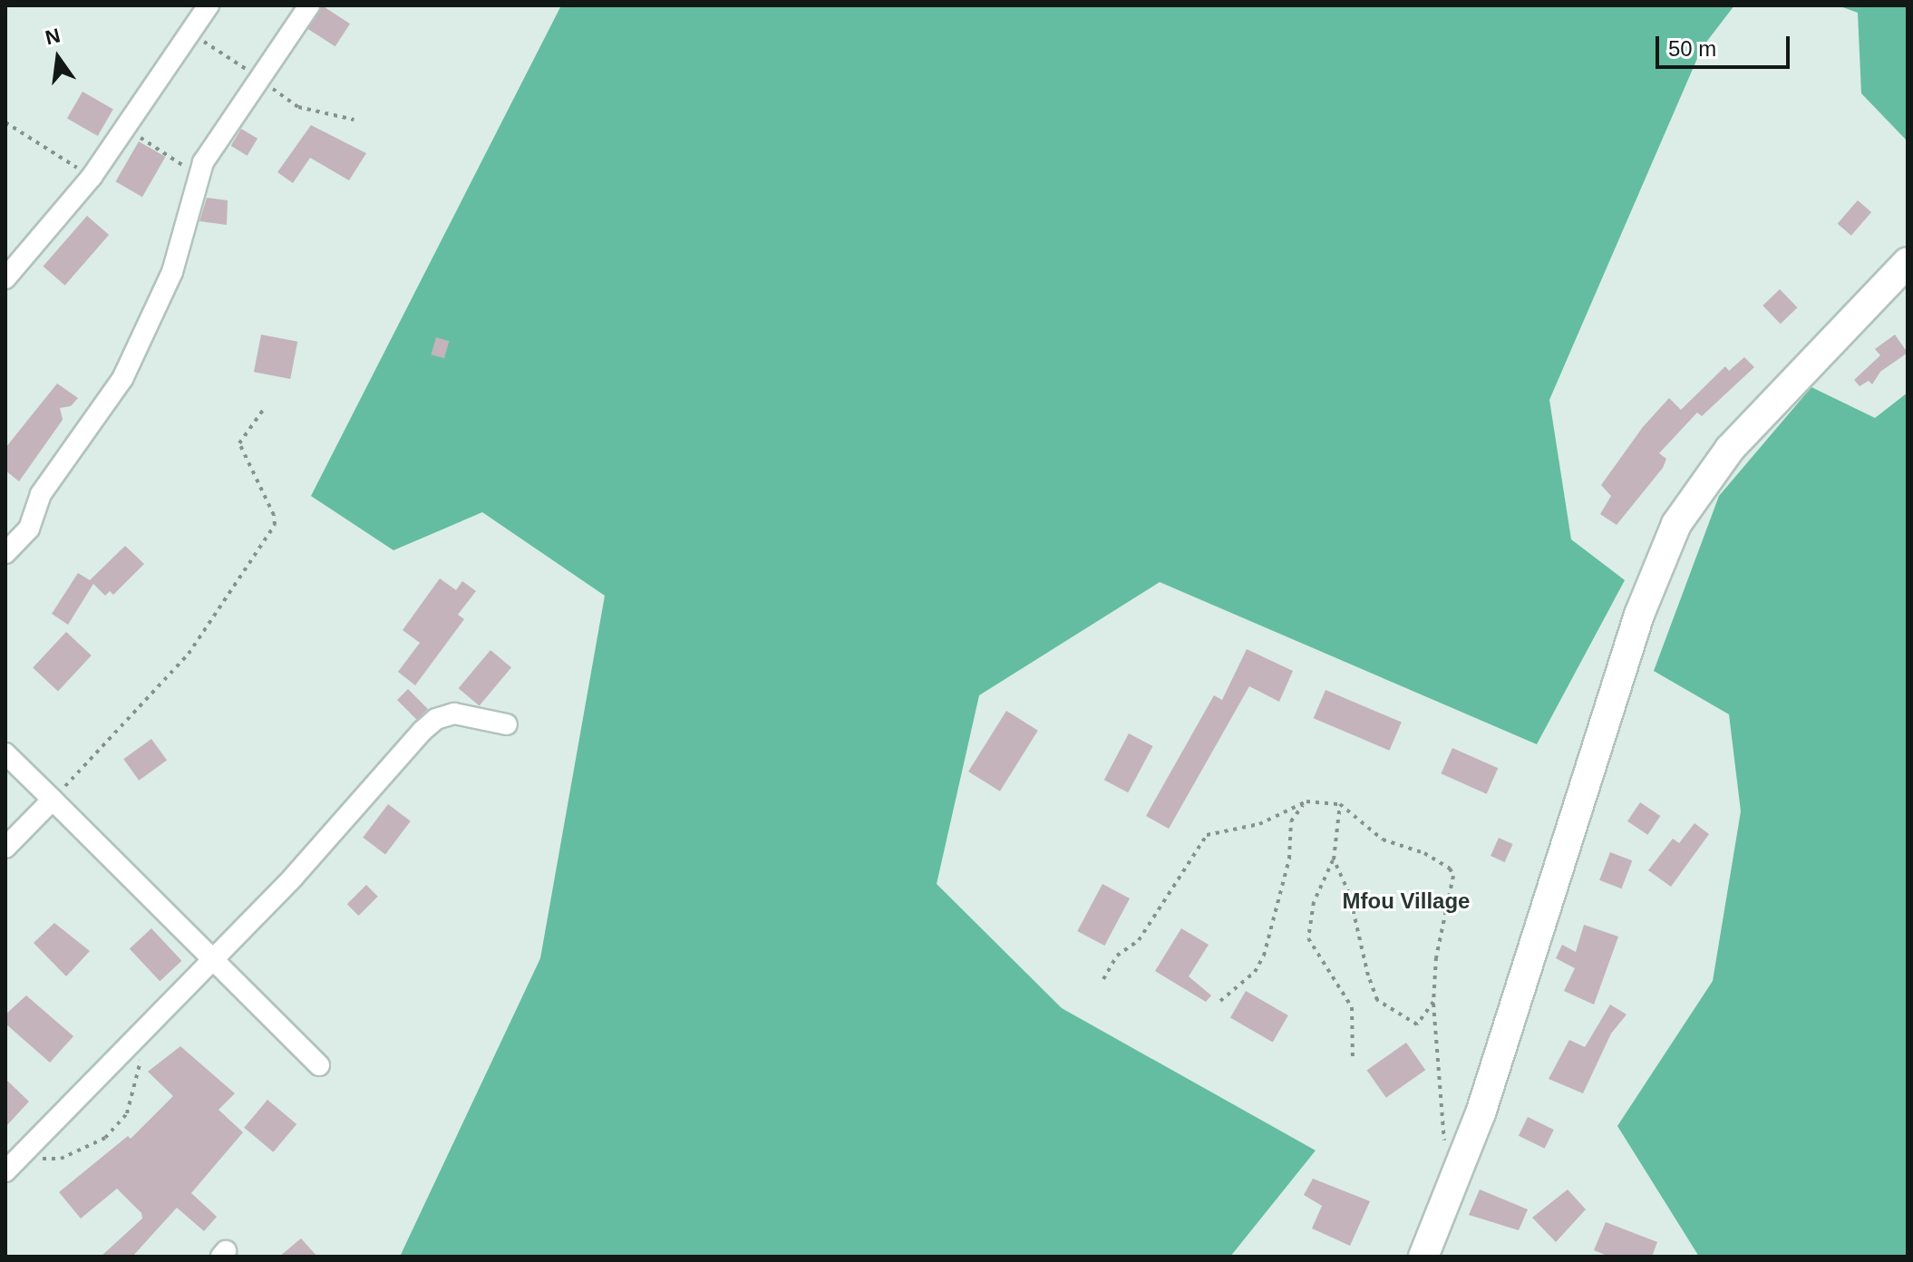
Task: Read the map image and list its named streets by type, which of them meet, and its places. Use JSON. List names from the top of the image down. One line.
{"districts":["Mfou Village"],"scale_bar":"50 m","north":"top"}
